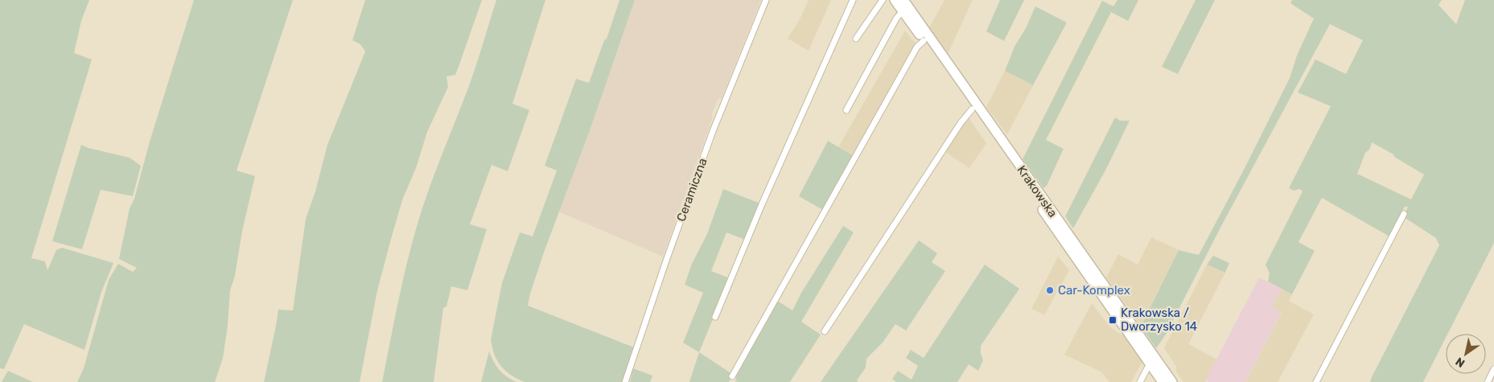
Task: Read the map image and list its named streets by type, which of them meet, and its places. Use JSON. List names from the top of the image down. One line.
{"streets":{"main road":["Krakowska"],"street":["Ceramiczna"]},"places":{"other":["Car-Komplex"],"transit":["Krakowska / Dworzysko 14"]},"north":"bottom left"}
